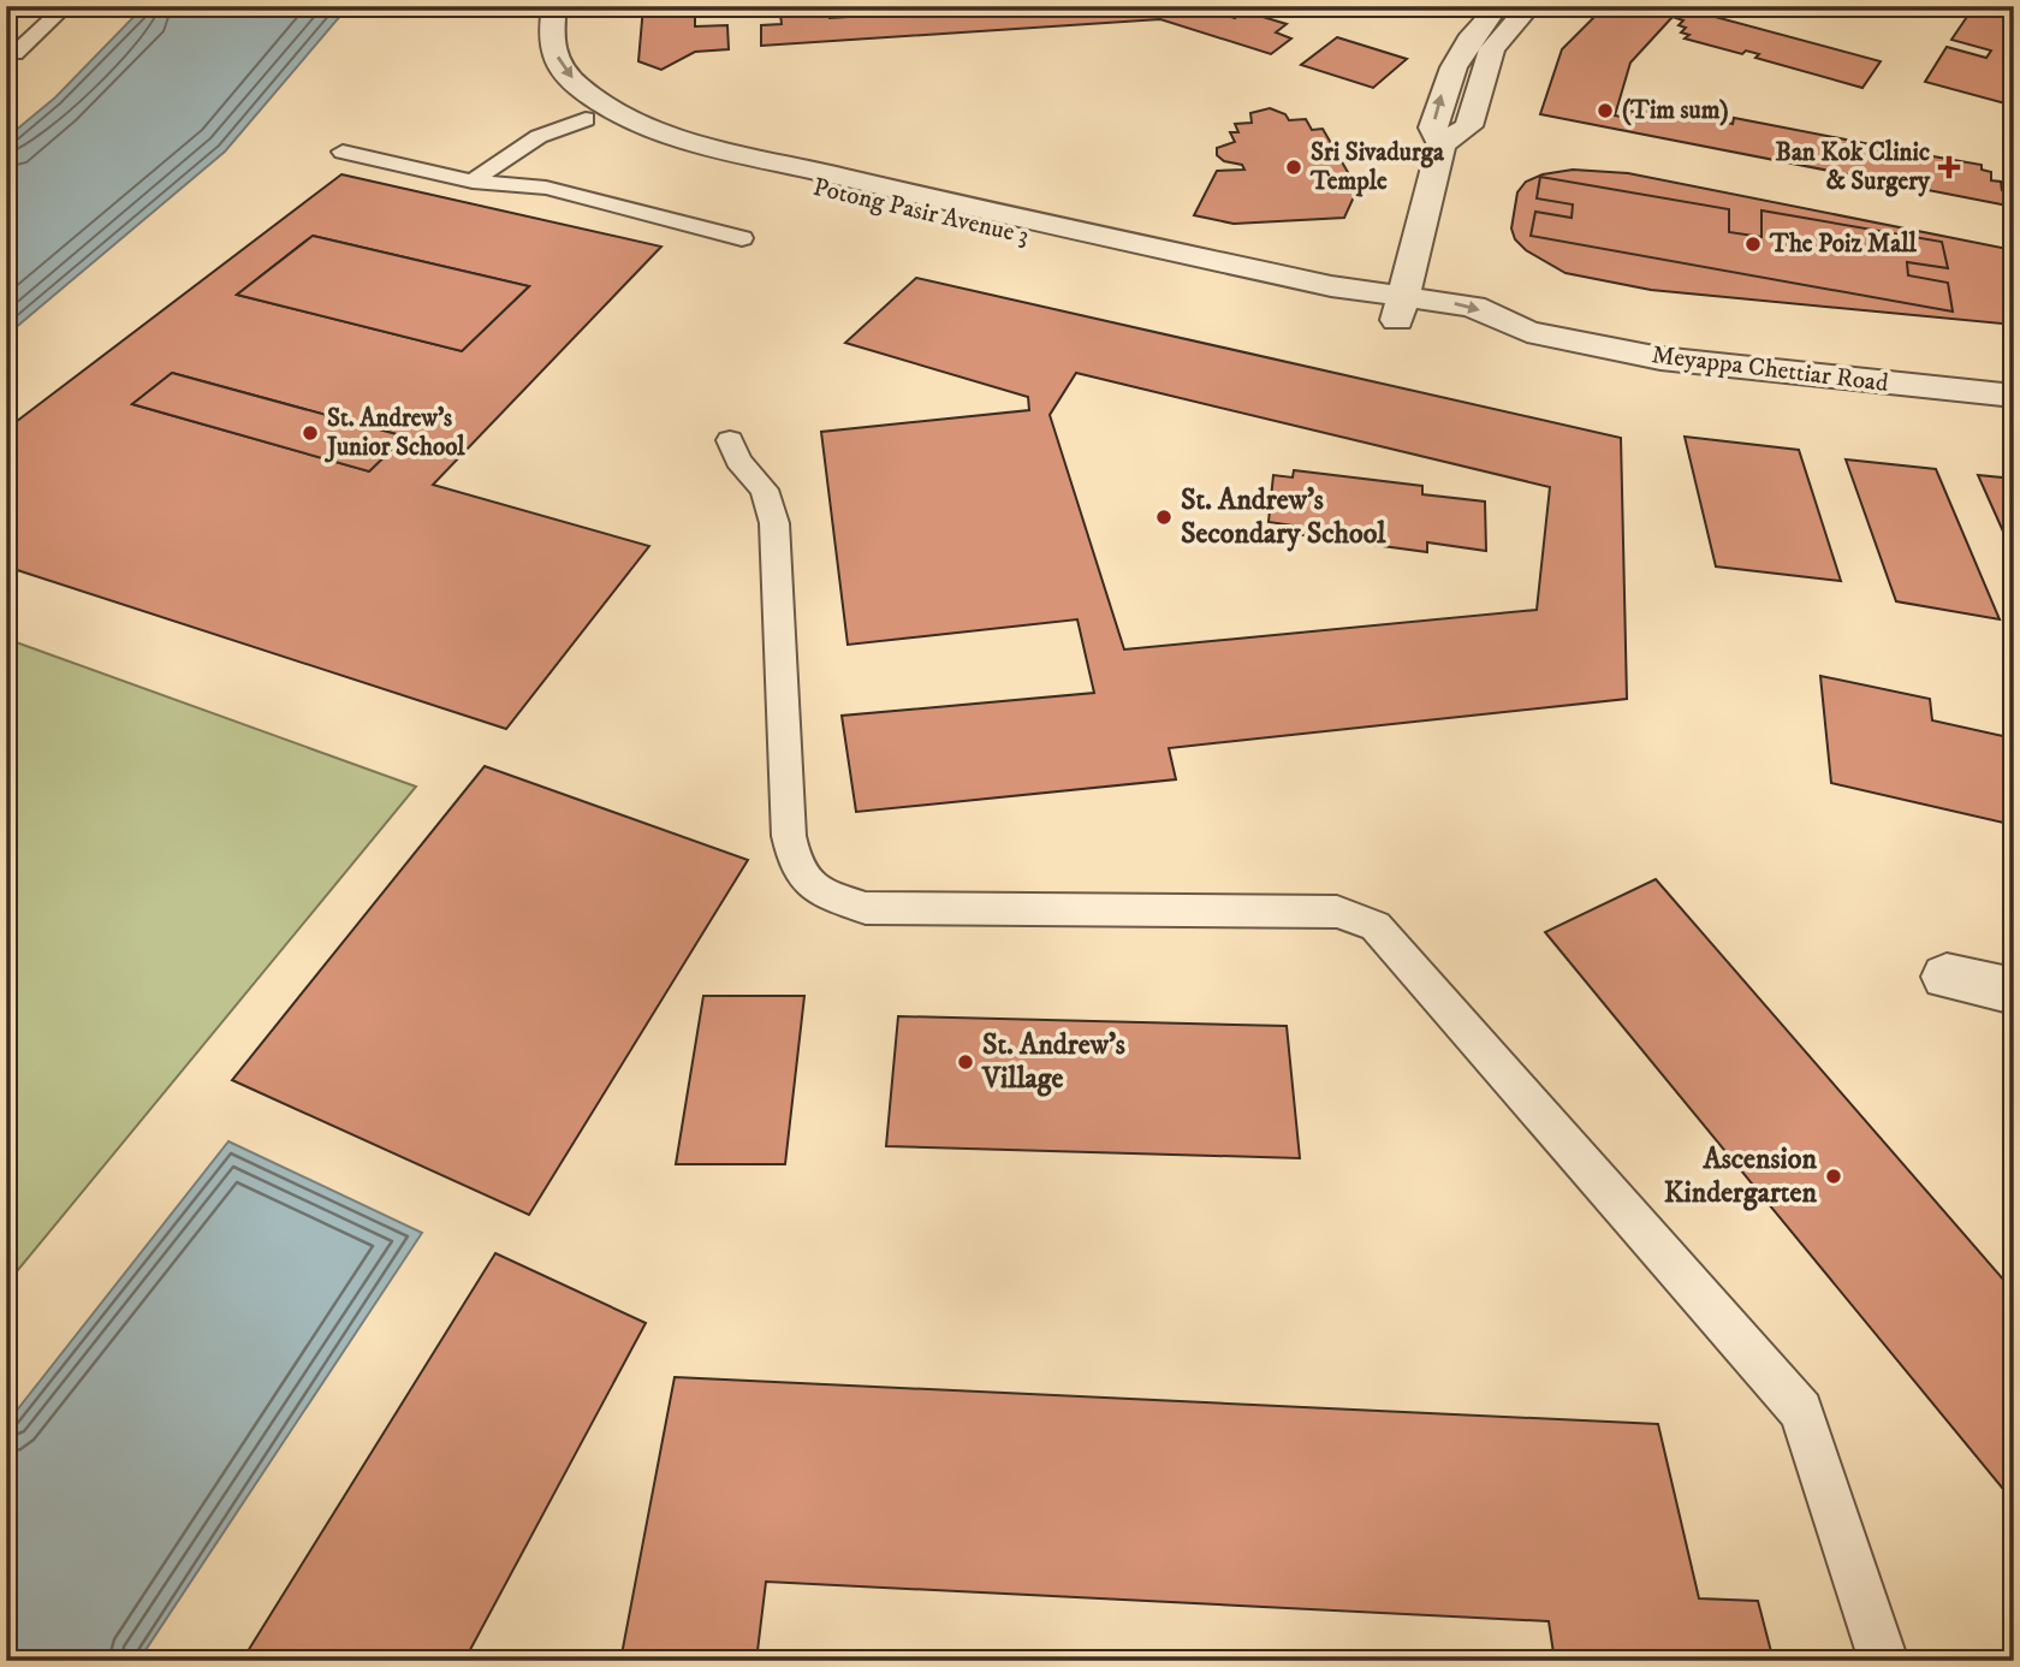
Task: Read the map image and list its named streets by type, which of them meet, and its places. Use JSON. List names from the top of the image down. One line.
{"streets":{"street":["Potong Pasir Avenue 3","Meyappa Chettiar Road"]},"crossings":[["Potong Pasir Avenue 3","Meyappa Chettiar Road"]],"places":{"other":["(Tim sum)","Sri Sivadurga Temple","The Poiz Mall","St. Andrew's Junior School","St. Andrew's Secondary School","St. Andrew's Village","Ascension Kindergarten"],"health":["Ban Kok Clinic & Surgery"]}}
